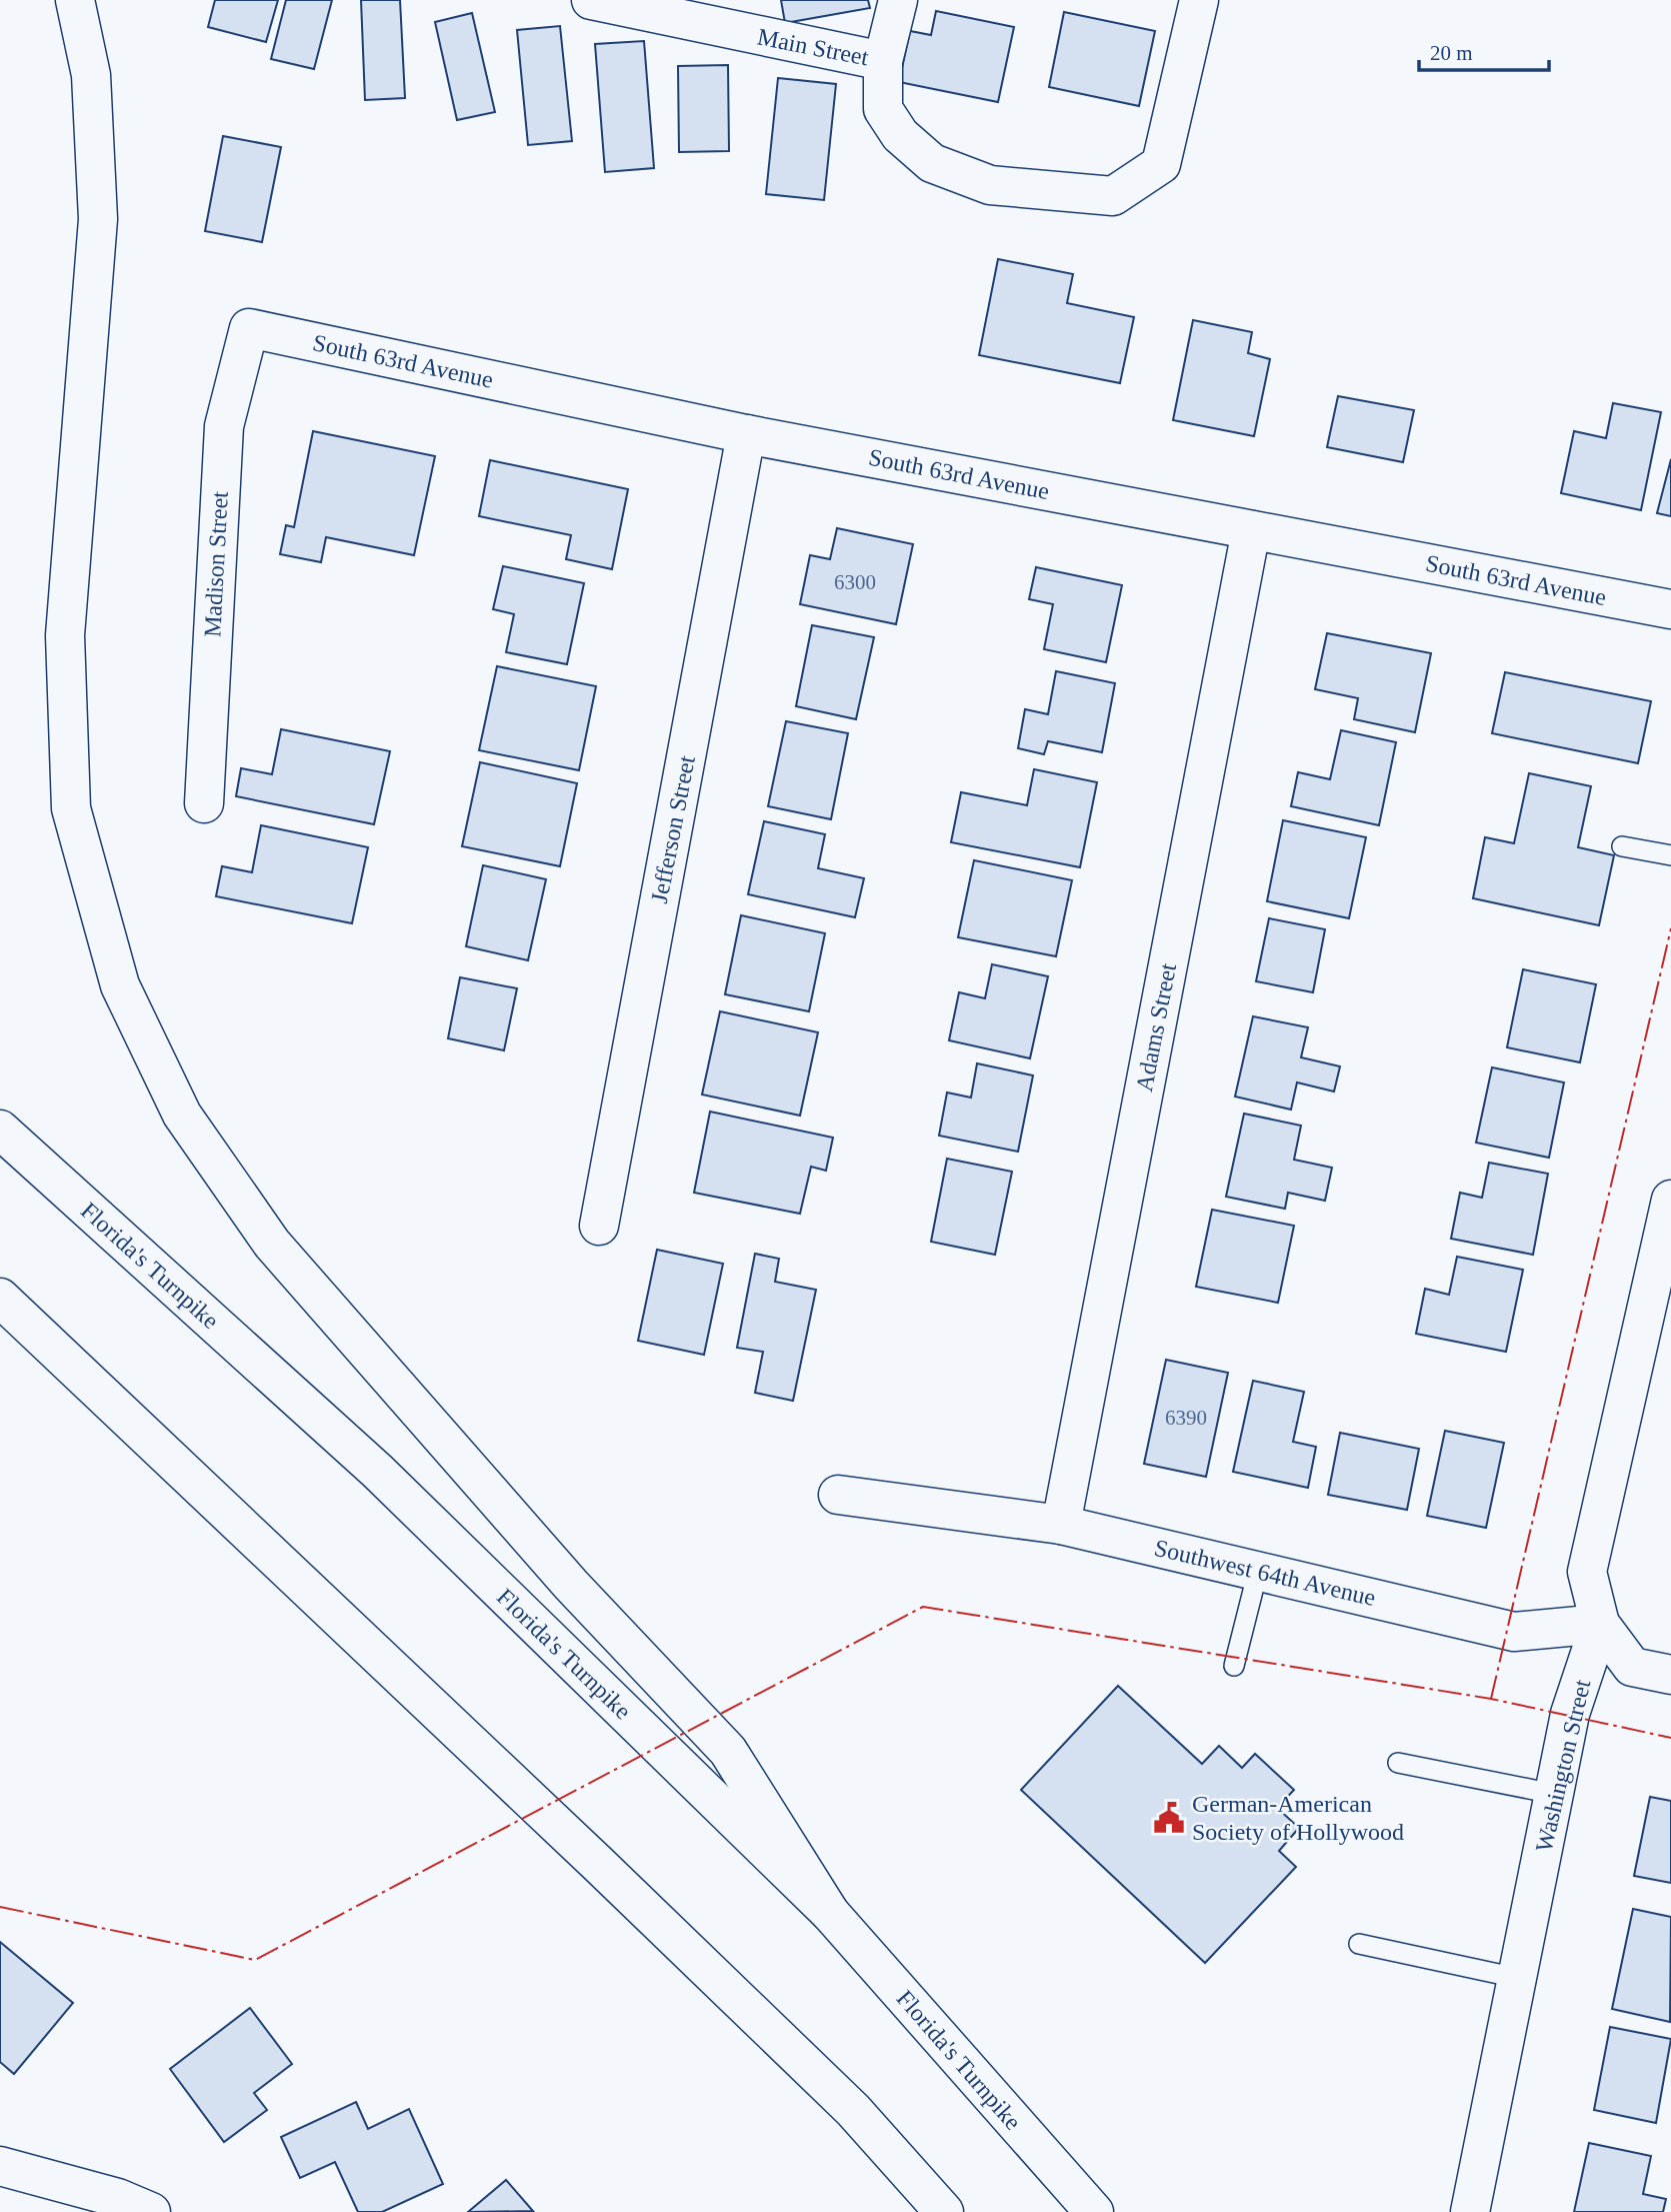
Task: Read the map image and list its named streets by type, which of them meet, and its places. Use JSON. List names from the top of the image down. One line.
{"streets":{"main road":["Main Street","South 63rd Avenue","Madison Street","Jefferson Street","Adams Street","Florida's Turnpike","Southwest 64th Avenue","Washington Street"]},"crossings":[["South 63rd Avenue","Madison Street"],["South 63rd Avenue","Jefferson Street"],["South 63rd Avenue","Adams Street"],["Adams Street","Southwest 64th Avenue"],["Southwest 64th Avenue","Washington Street"]],"places":{"public building":["German-American Society of Hollywood"]},"house_numbers":["6300","6390"],"scale_bar":"20 m"}
